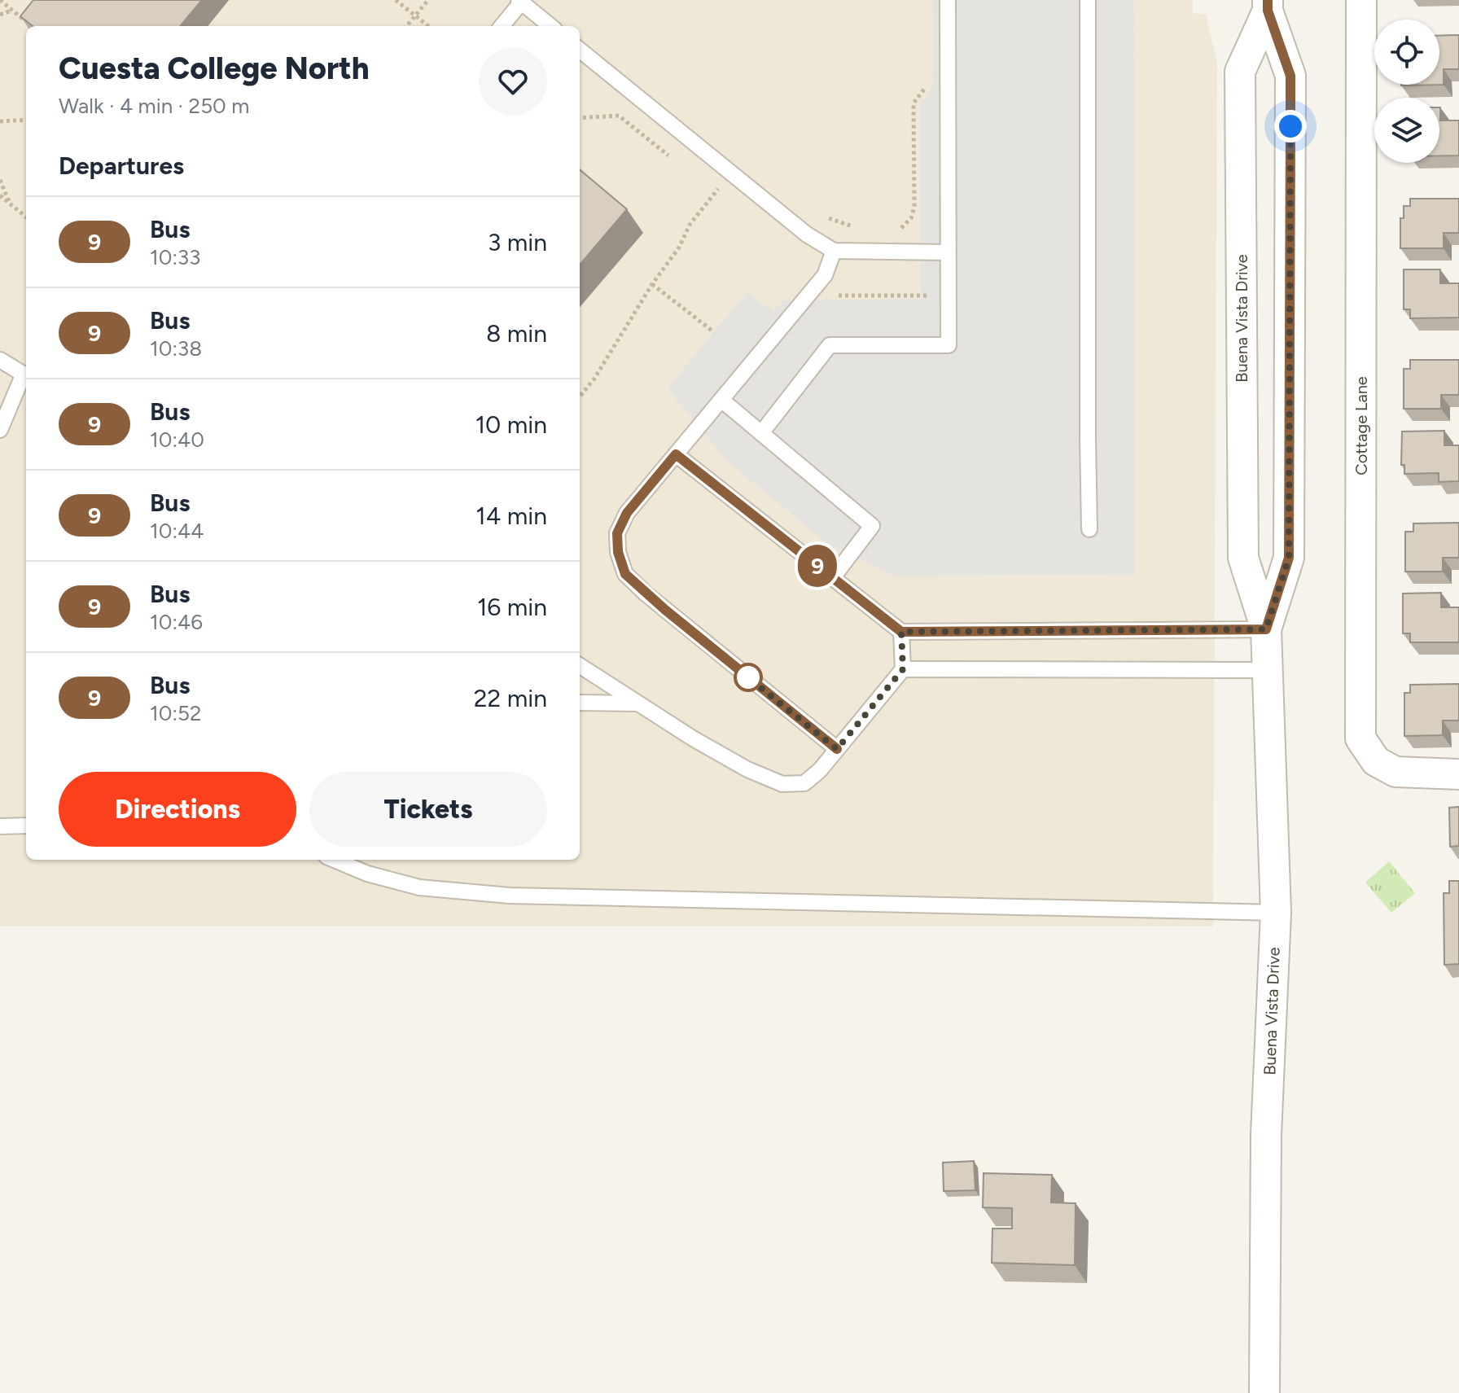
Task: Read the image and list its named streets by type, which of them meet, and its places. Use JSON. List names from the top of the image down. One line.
{"streets":{"street":["Buena Vista Drive","Cottage Lane"]},"lines":["bus line 9"],"page":{"on_map":"9","heading":[["Cuesta College North","Walk · 4 min · 250 m"],"Departures"],"list":[{"mark":"9","name":"Bus","note":"10:33","value":"3 min"},{"mark":"9","name":"Bus","note":"10:38","value":"8 min"},{"mark":"9","name":"Bus","note":"10:40","value":"10 min"},{"mark":"9","name":"Bus","note":"10:44","value":"14 min"},{"mark":"9","name":"Bus","note":"10:46","value":"16 min"},{"mark":"9","name":"Bus","note":"10:52","value":"22 min"}],"buttons":["Directions","Tickets"]}}
